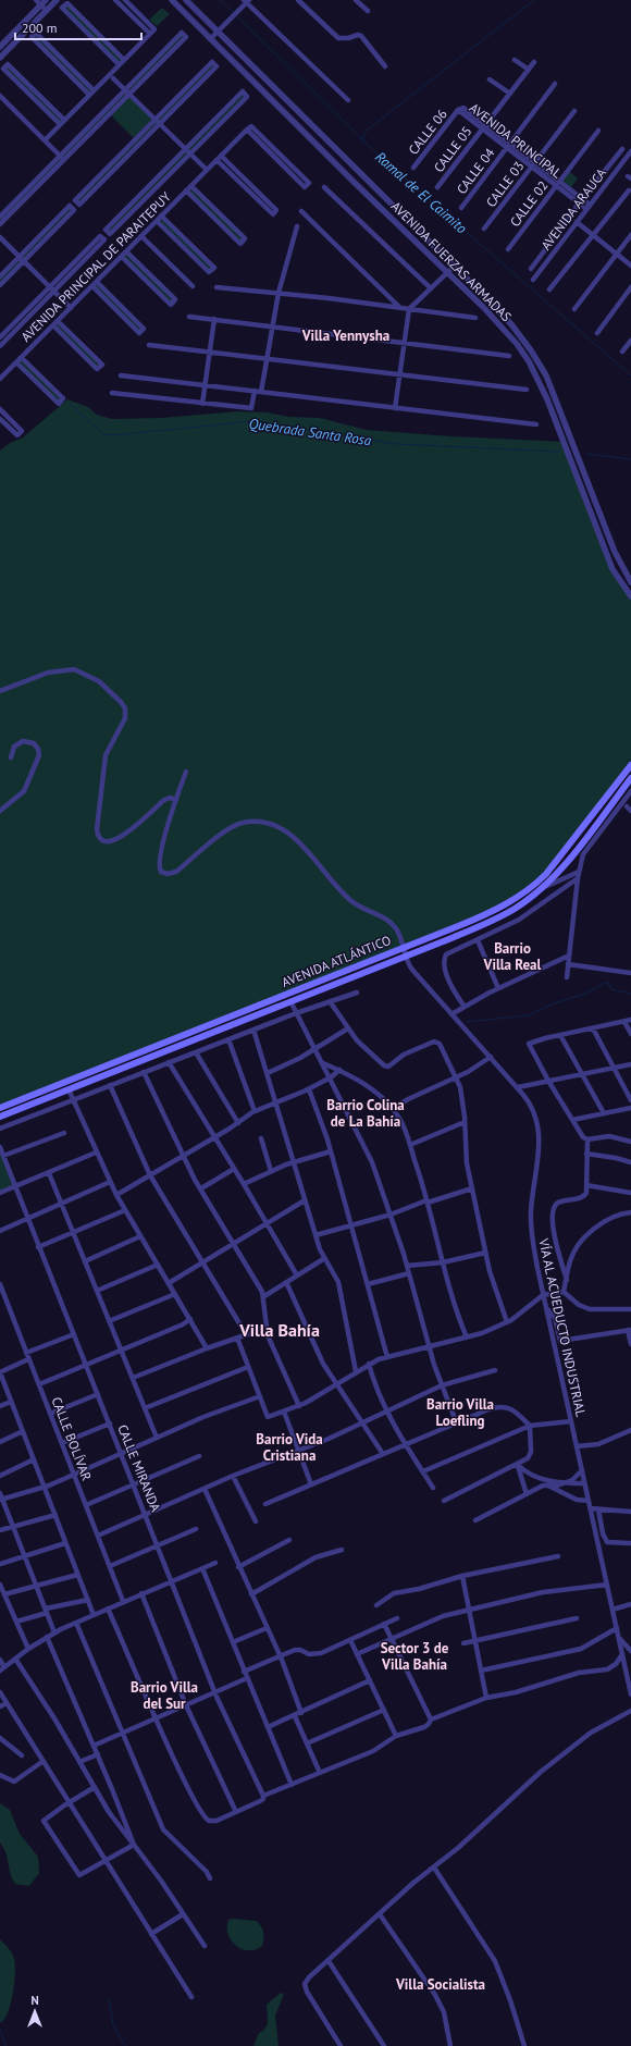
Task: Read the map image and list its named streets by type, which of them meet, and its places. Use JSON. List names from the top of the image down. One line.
{"streets":{"main road":["AVENIDA ATLÁNTICO"],"street":["CALLE 06","AVENIDA PRINCIPAL","CALLE 05","CALLE 04","CALLE 03","CALLE 02","AVENIDA ARAUCA","AVENIDA FUERZAS ARMADAS","AVENIDA PRINCIPAL DE PARAITEPUY","VÍA AL ACUEDUCTO INDUSTRIAL","CALLE BOLÍVAR","CALLE MIRANDA"]},"crossings":[["CALLE 06","AVENIDA PRINCIPAL"],["AVENIDA PRINCIPAL","CALLE 05"],["AVENIDA PRINCIPAL","CALLE 04"],["AVENIDA PRINCIPAL","CALLE 03"],["AVENIDA PRINCIPAL","CALLE 02"],["AVENIDA PRINCIPAL","AVENIDA ARAUCA"],["AVENIDA ATLÁNTICO","VÍA AL ACUEDUCTO INDUSTRIAL"]],"districts":["Villa Yennysha","Barrio Villa Real","Barrio Colina de La Bahía","Villa Bahía","Barrio Villa Loefling","Barrio Vida Cristiana","Sector 3 de Villa Bahía","Barrio Villa del Sur","Villa Socialista"],"water":["Ramal de El Caimito","Quebrada Santa Rosa"],"scale_bar":"200 m","north":"top"}
